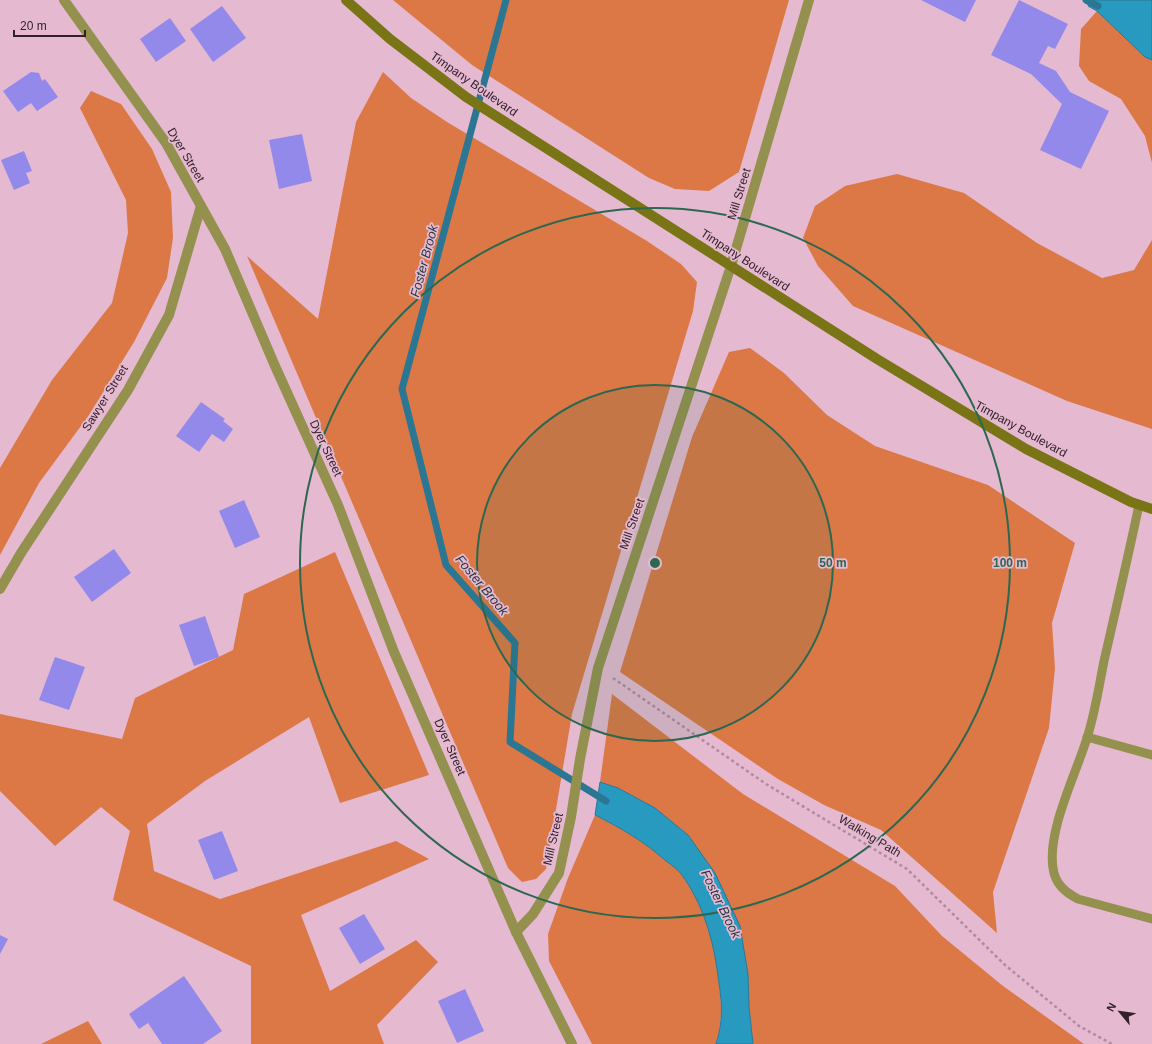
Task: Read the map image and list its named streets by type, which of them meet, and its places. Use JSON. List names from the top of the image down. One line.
{"streets":{"main road":["Timpany Boulevard"],"street":["Dyer Street","Mill Street","Sawyer Street"],"path":["Walking Path"]},"crossings":[["Timpany Boulevard","Mill Street"],["Dyer Street","Mill Street"],["Dyer Street","Sawyer Street"],["Mill Street","Walking Path"]],"water":["Foster Brook"],"scale_bar":"20 m","north":"top left","rings":["50 m","100 m"]}
